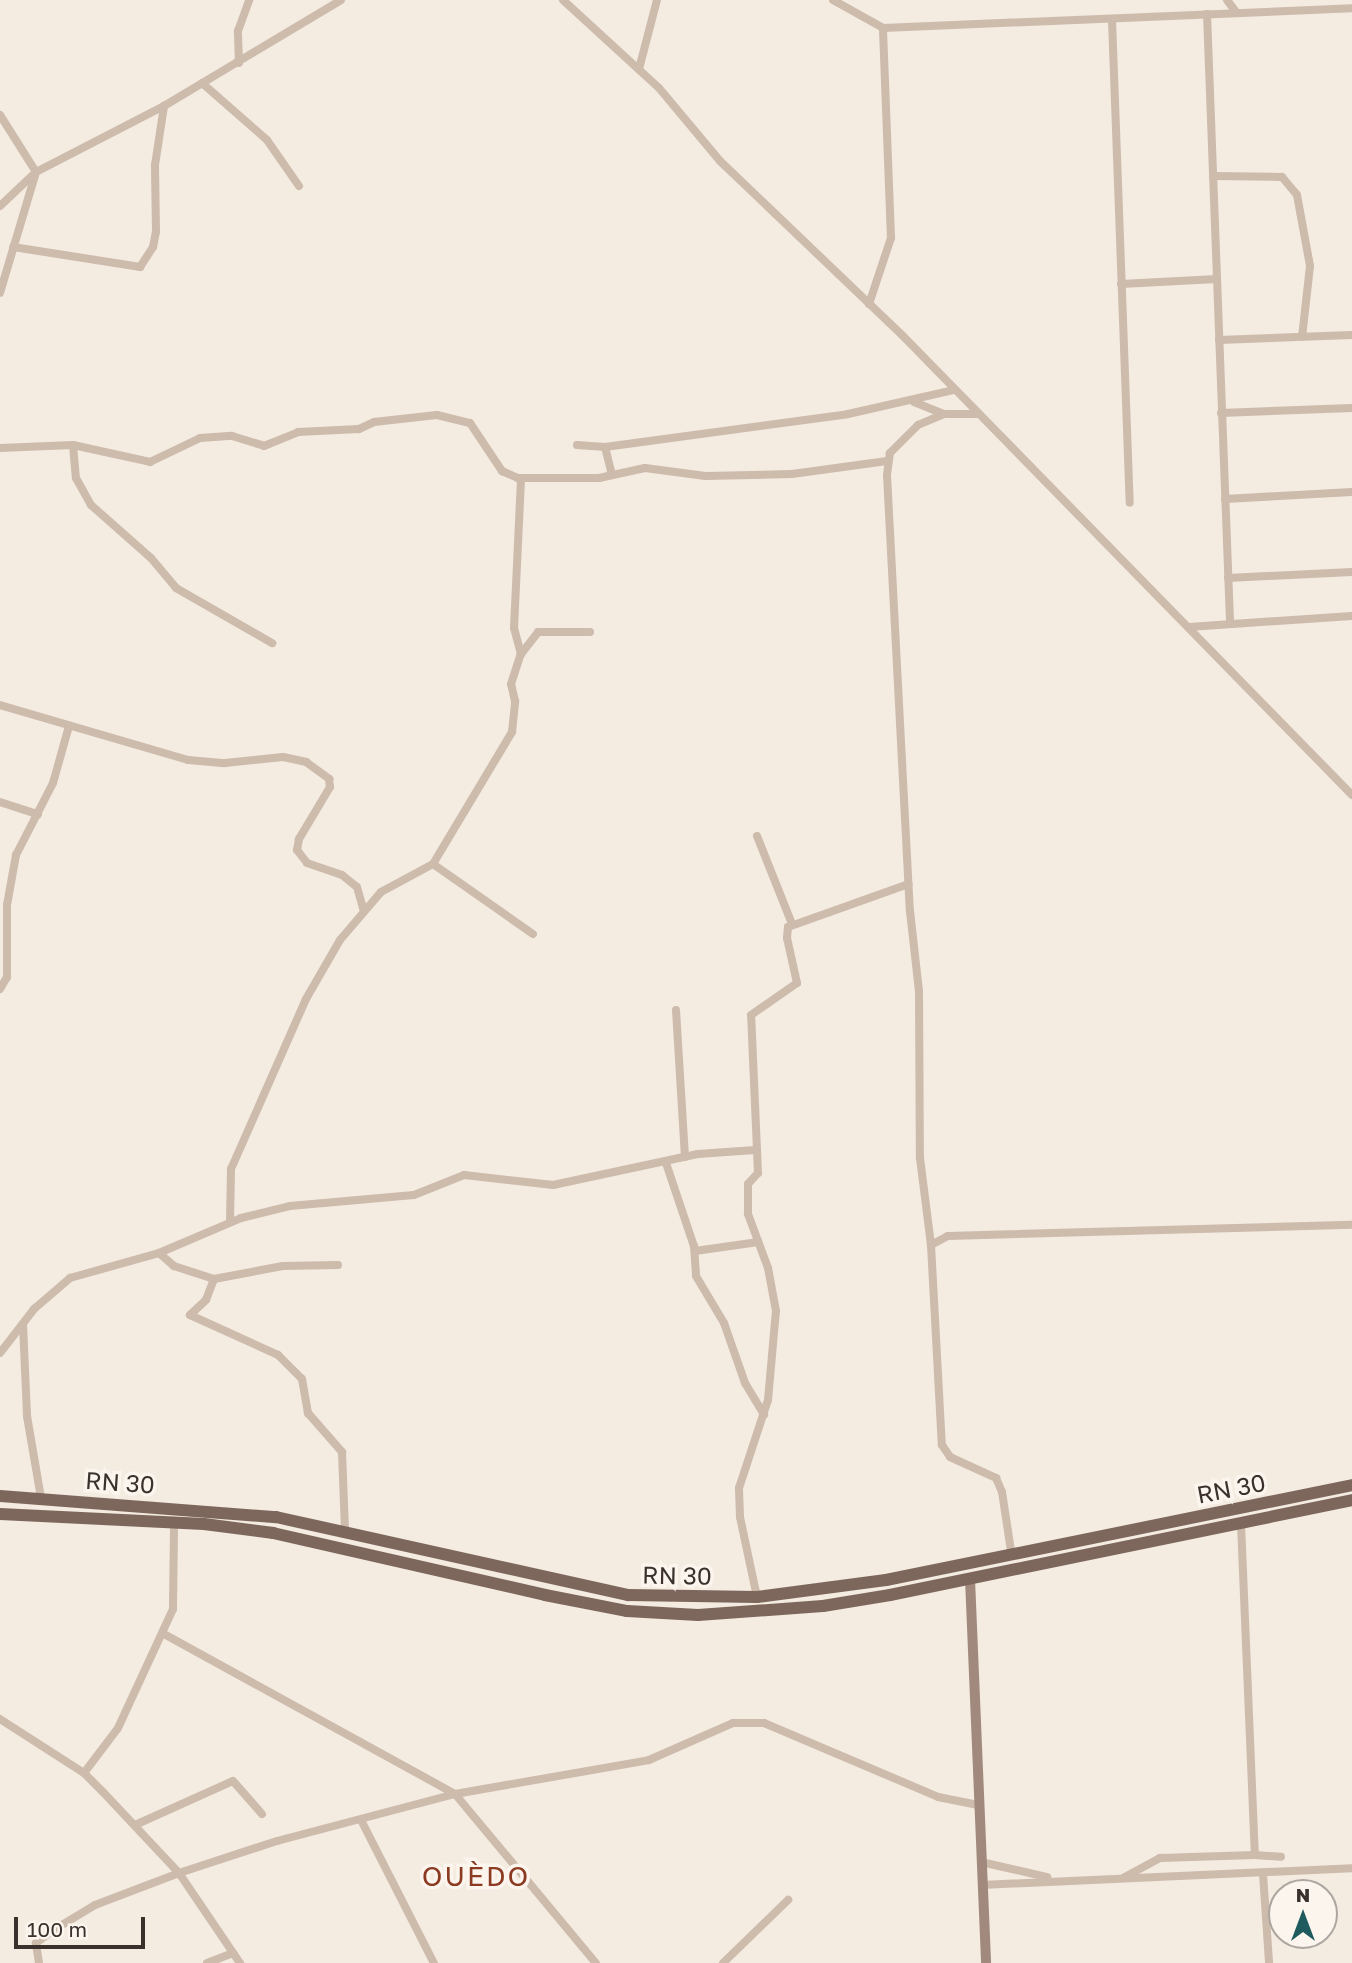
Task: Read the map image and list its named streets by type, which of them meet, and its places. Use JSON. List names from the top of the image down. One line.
{"streets":{"main road":["RN 30"]},"districts":["OUÈDO"],"scale_bar":"100 m","north":"top"}
